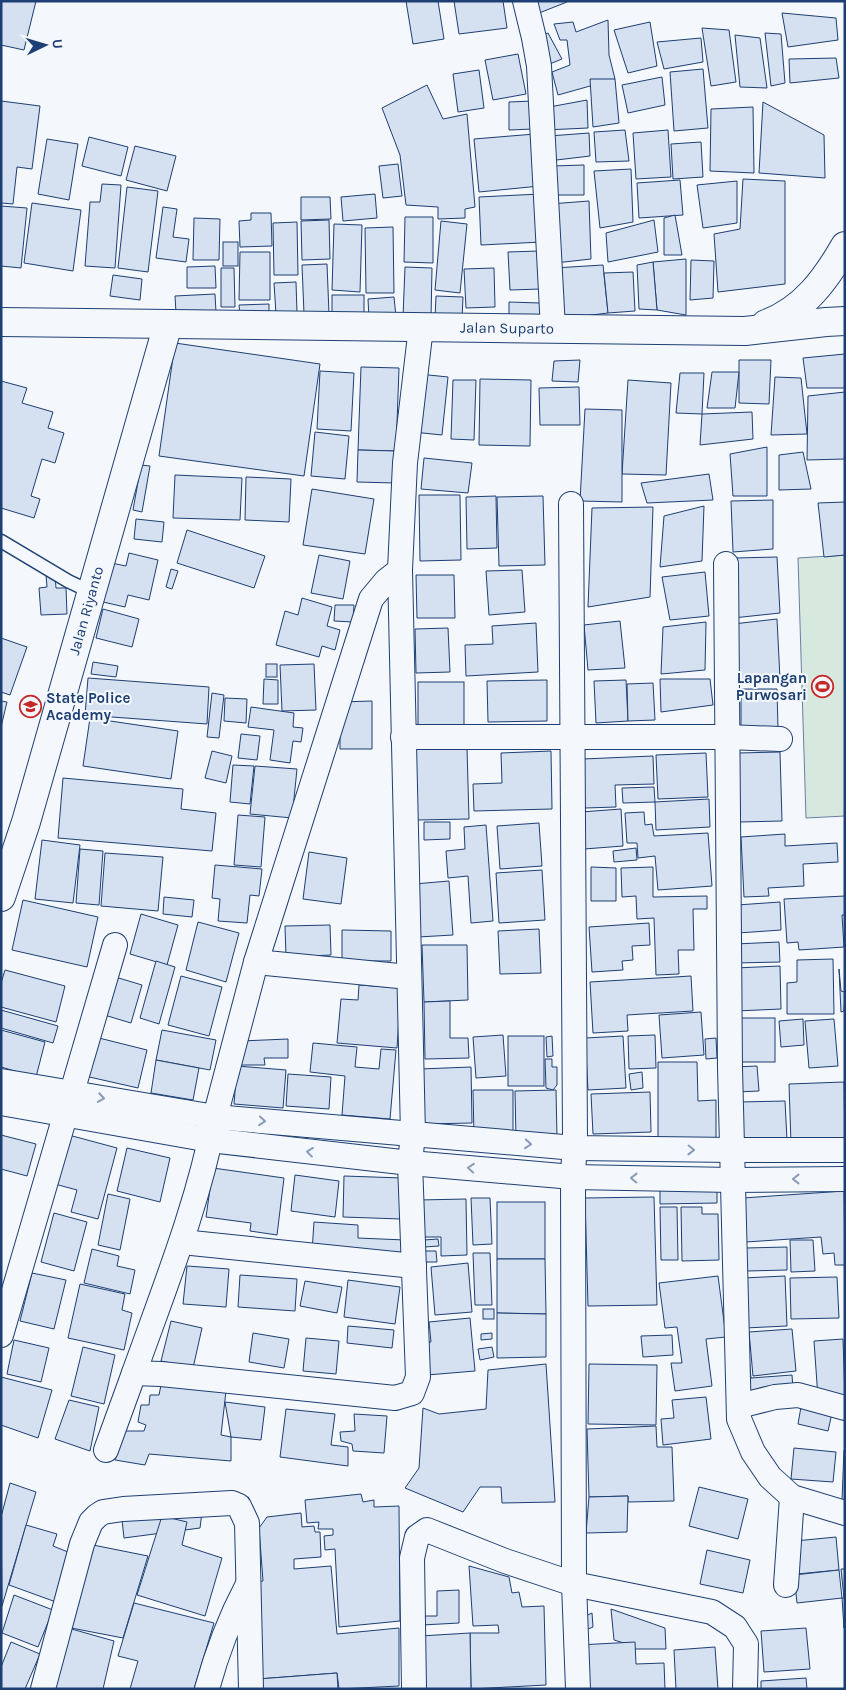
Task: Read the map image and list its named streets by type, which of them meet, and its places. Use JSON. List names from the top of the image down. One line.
{"streets":{"street":["Jalan Suparto","Jalan Riyanto"]},"crossings":[["Jalan Suparto","Jalan Riyanto"]],"places":{"sports":["Lapangan Purwosari"],"school or university":["State Police Academy"]},"north":"right"}
